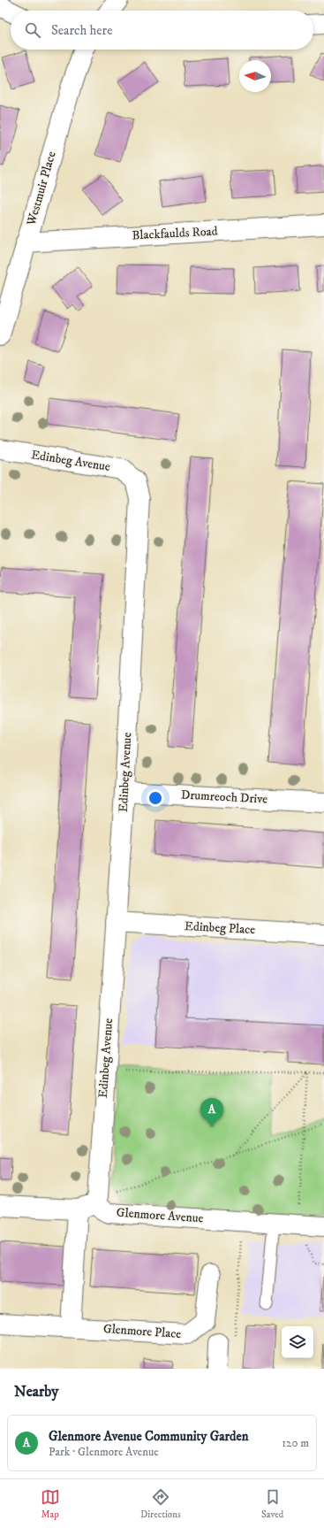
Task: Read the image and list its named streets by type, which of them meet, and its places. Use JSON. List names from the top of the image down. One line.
{"streets":{"street":["Westmuir Place","Blackfaulds Road","Edinbeg Avenue","Drumreoch Drive","Edinbeg Place","Glenmore Avenue","Glenmore Place"]},"crossings":[["Westmuir Place","Blackfaulds Road"],["Edinbeg Avenue","Drumreoch Drive"],["Edinbeg Avenue","Edinbeg Place"],["Edinbeg Avenue","Glenmore Avenue"]],"north":"left","page":{"search":"Search here","pins":"A","heading":"Nearby","list":[{"mark":"A","name":"Glenmore Avenue Community Garden","note":"Park · Glenmore Avenue","value":"120 m"}],"nav":["Map","Directions","Saved"]}}
